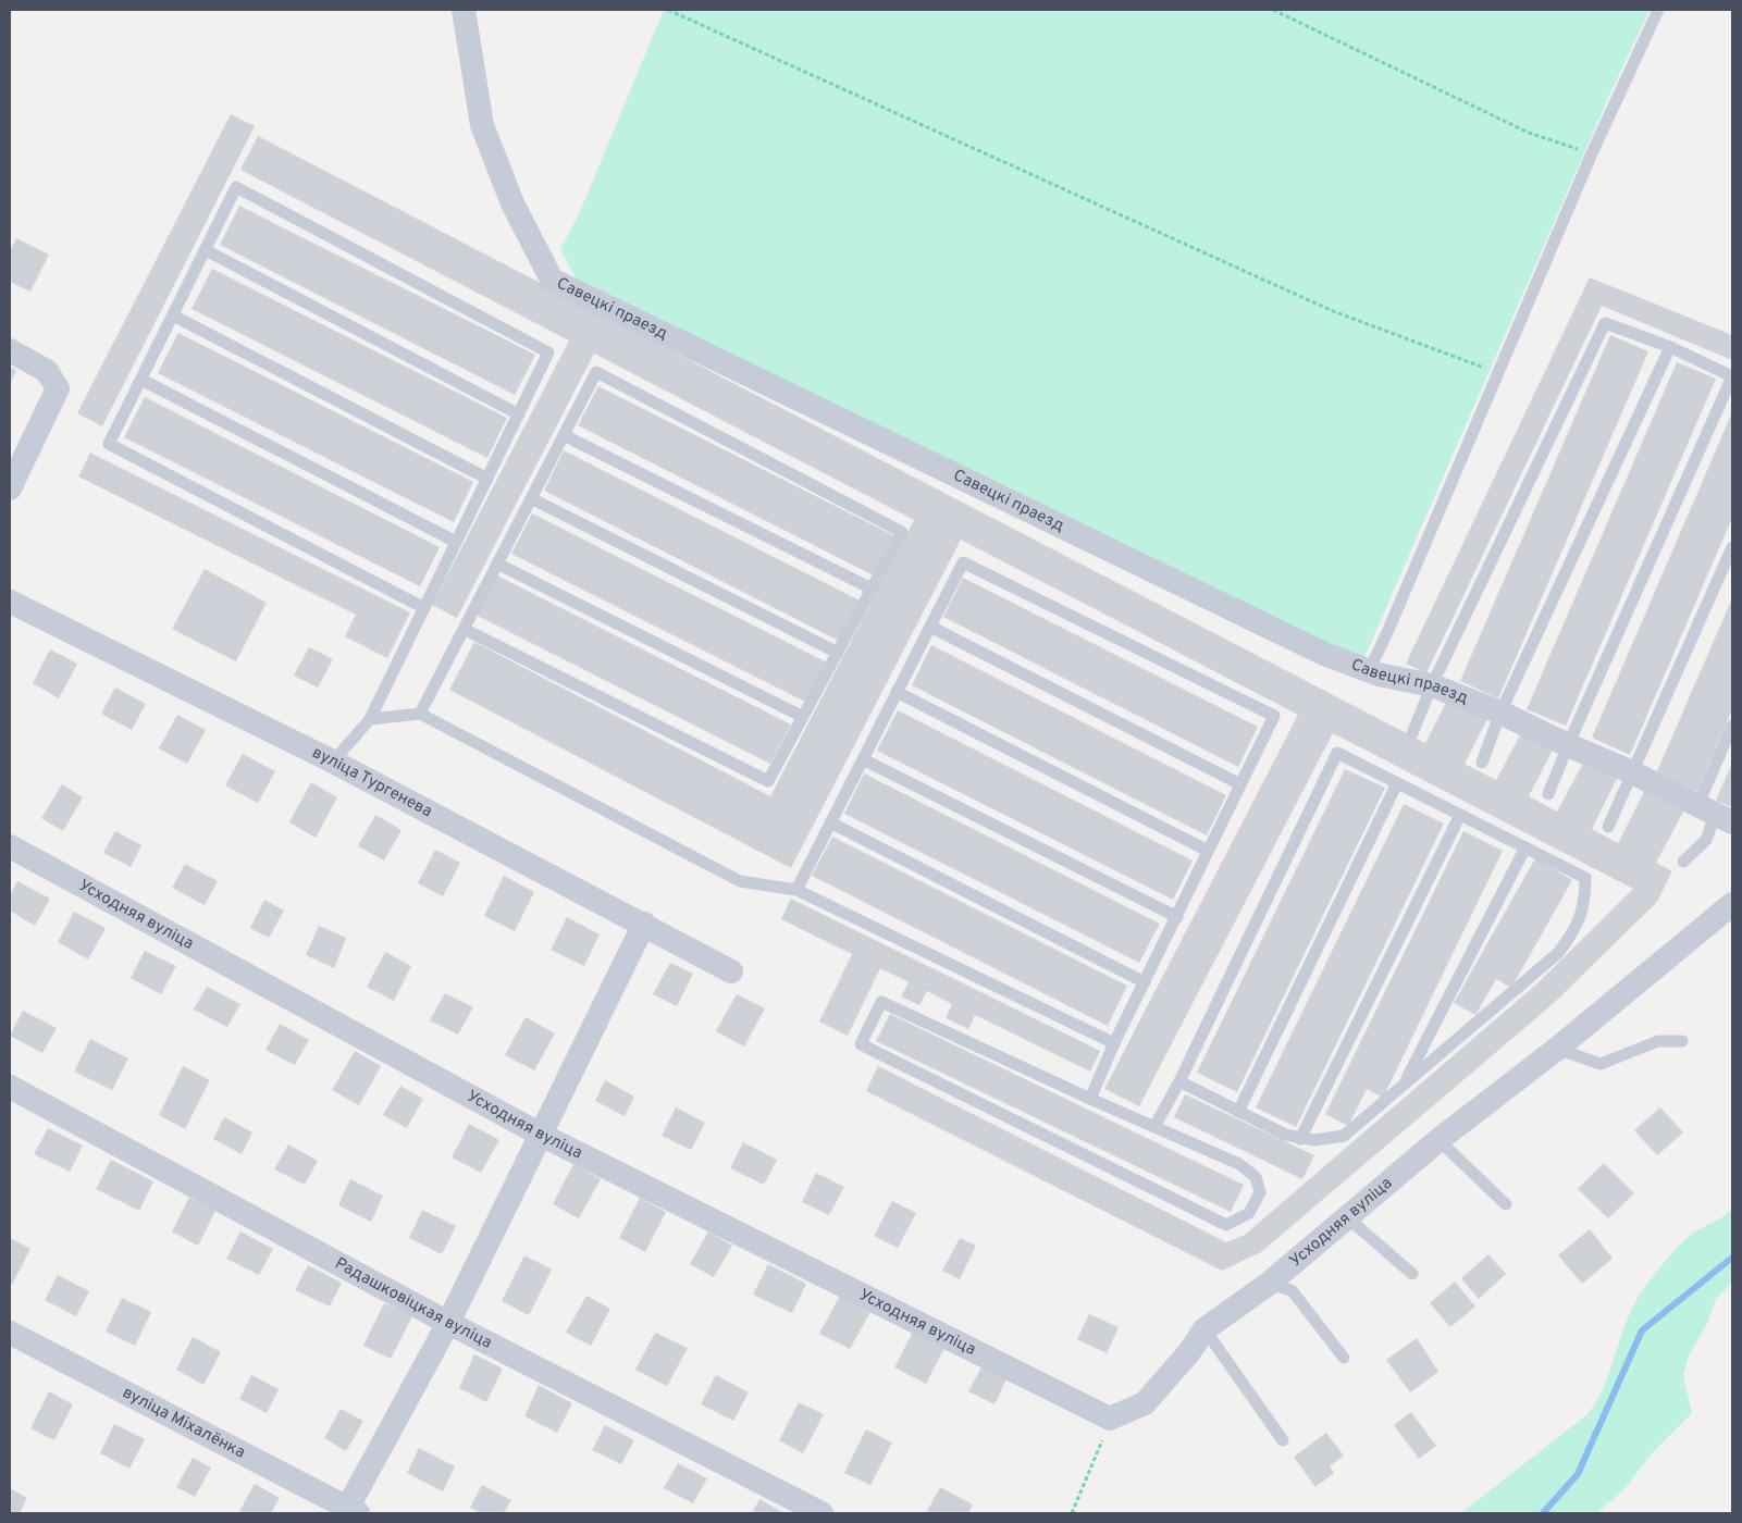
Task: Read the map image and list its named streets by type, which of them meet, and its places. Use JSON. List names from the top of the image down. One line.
{"streets":{"street":["Савецкі праезд","вуліца Тургенева","Усходняя вуліца","Радашковіцкая вуліца","вуліца Міхалёнка"]}}
